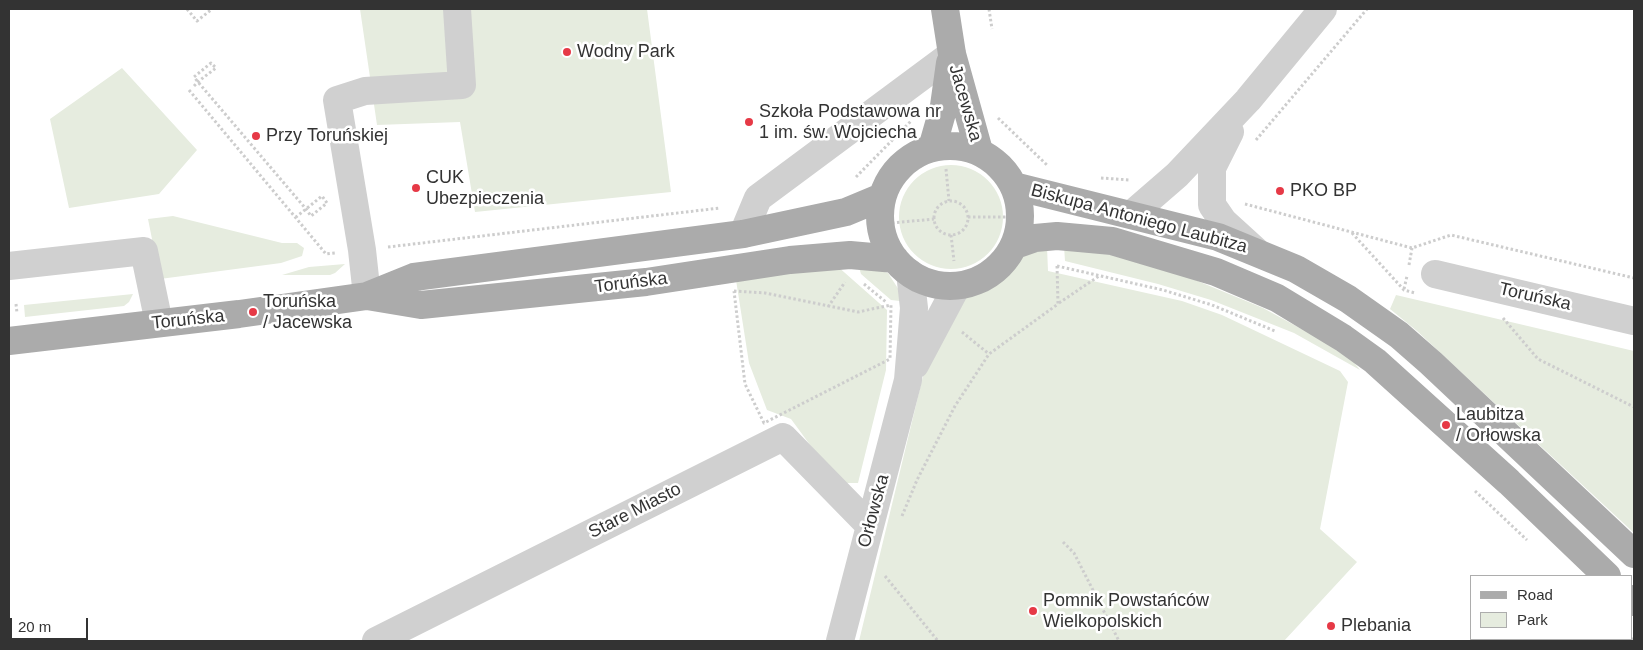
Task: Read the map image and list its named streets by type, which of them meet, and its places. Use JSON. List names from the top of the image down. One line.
{"streets":{"main road":["Jacewska","Biskupa Antoniego Laubitza","Toruńska"],"street":["Stare Miasto","Orłowska"]},"crossings":[["Toruńska","Orłowska"],["Stare Miasto","Orłowska"]],"places":["Wodny Park","Szkoła Podstawowa nr 1 im. św. Wojciecha","Przy Toruńskiej","CUK Ubezpieczenia","PKO BP","Toruńska / Jacewska","Laubitza / Orłowska","Pomnik Powstańców Wielkopolskich","Plebania"],"legend":["Road","Park"],"scale_bar":"20 m"}
